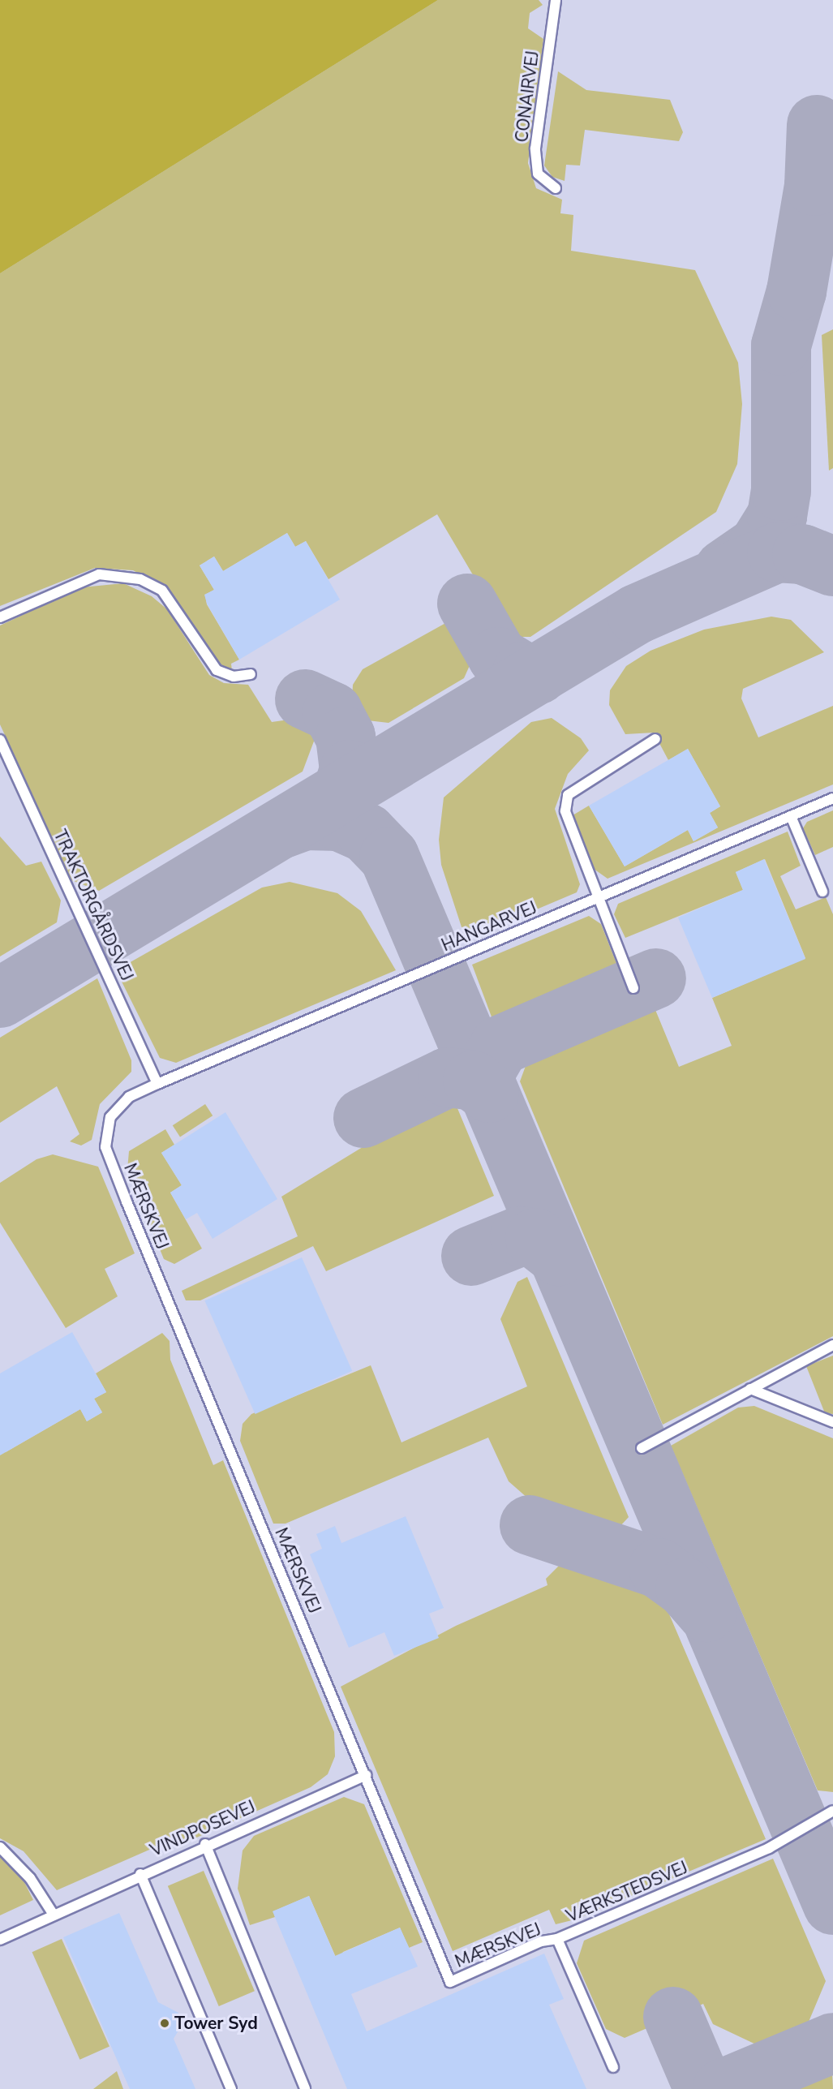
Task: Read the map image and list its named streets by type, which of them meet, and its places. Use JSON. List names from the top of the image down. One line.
{"streets":{"lane":["CONAIRVEJ","TRAKTORGÅRDSVEJ","HANGARVEJ","MÆRSKVEJ","VINDPOSEVEJ","VÆRKSTEDSVEJ"]},"crossings":[["TRAKTORGÅRDSVEJ","HANGARVEJ"],["TRAKTORGÅRDSVEJ","MÆRSKVEJ"],["HANGARVEJ","MÆRSKVEJ"],["MÆRSKVEJ","VINDPOSEVEJ"],["MÆRSKVEJ","VÆRKSTEDSVEJ"]],"places":["Tower Syd"]}
